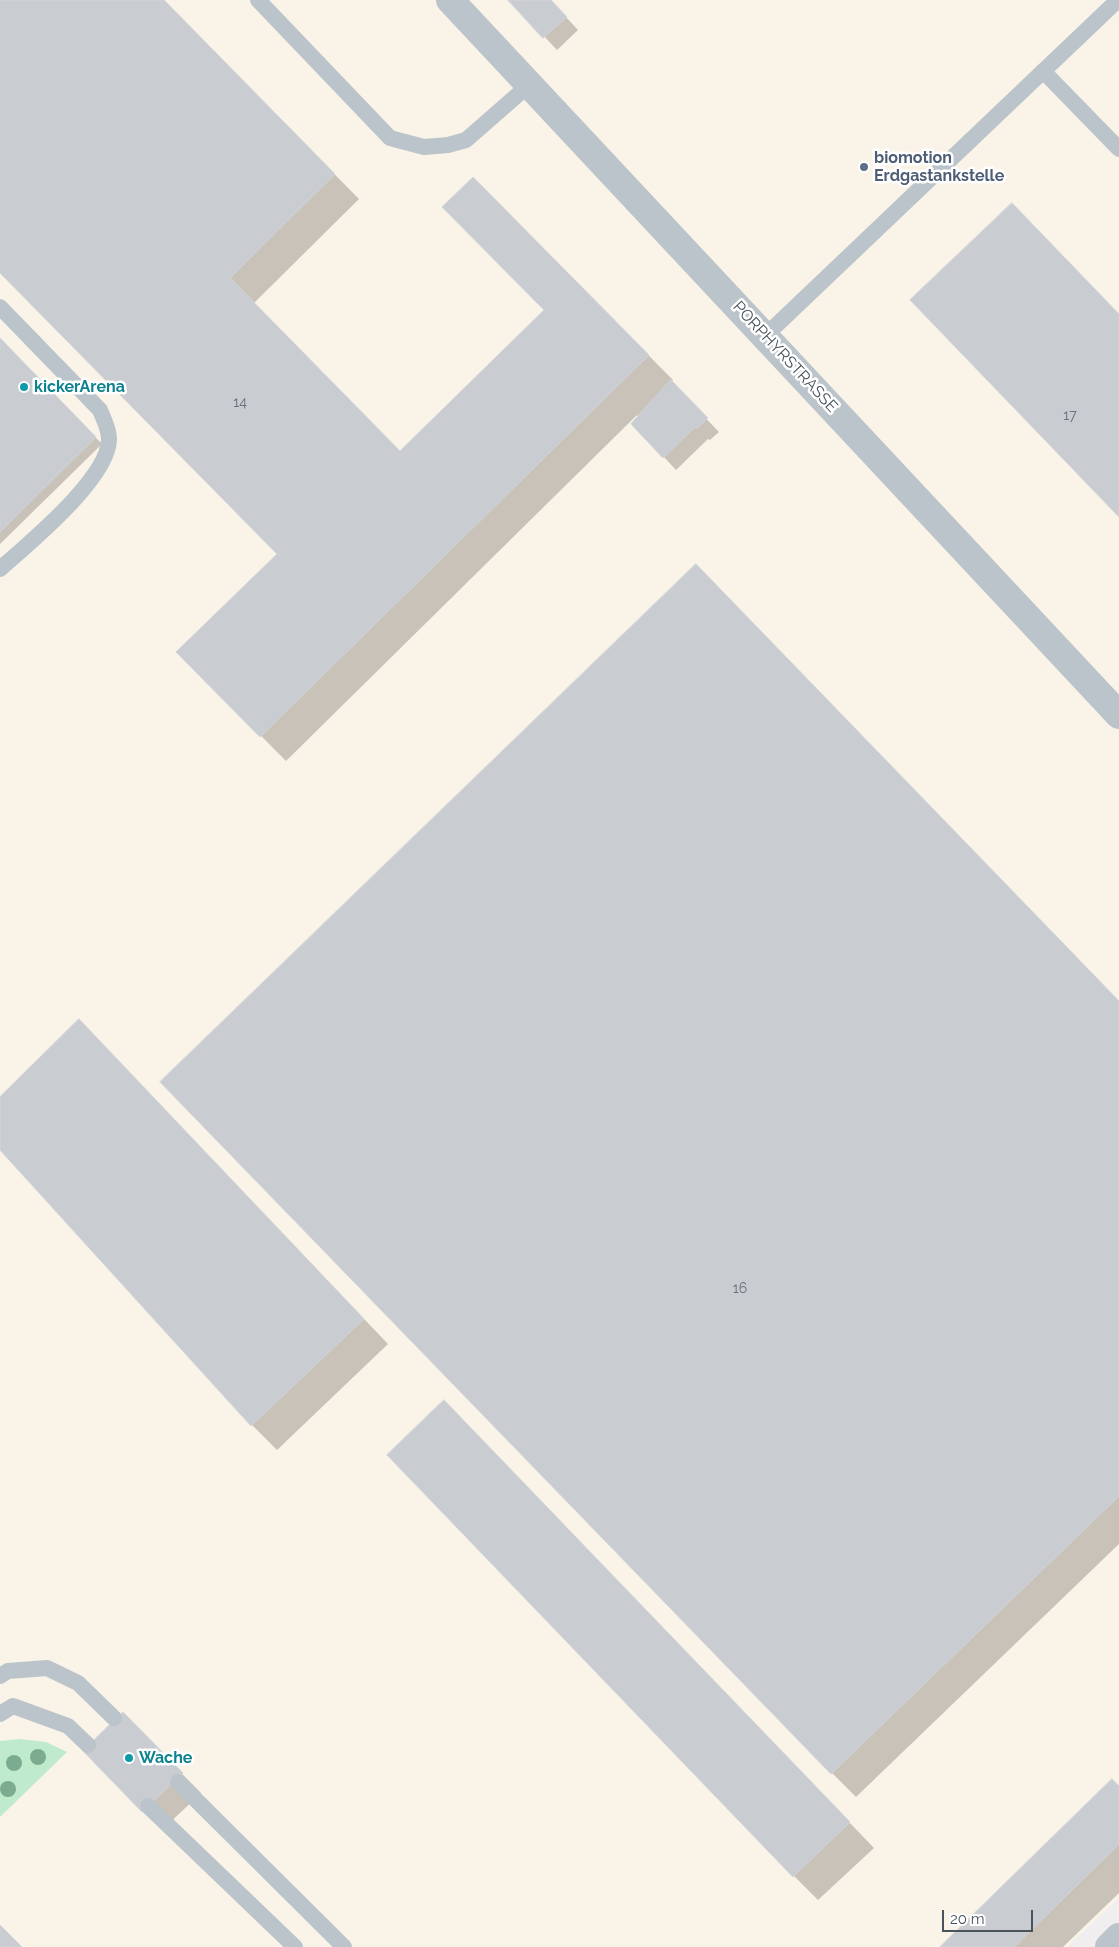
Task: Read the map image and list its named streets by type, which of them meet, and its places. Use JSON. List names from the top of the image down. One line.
{"streets":{"street":["PORPHYRSTRASSE"]},"places":["biomotion Erdgastankstelle","kickerArena","Wache"],"house_numbers":["14","17","16"],"scale_bar":"20 m"}
